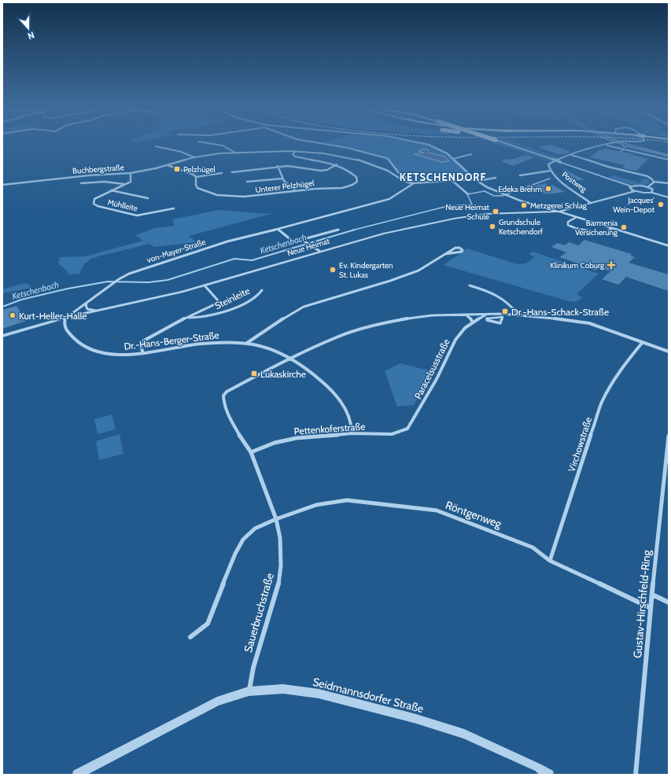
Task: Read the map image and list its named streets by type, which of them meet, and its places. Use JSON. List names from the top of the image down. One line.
{"streets":{"street":["Buchbergstraße","Postweg","Unterer Pelzhügel","Mühlleite","Neue Heimat","von-Mayer-Straße","Steinleite","Dr.-Hans-Berger-Straße","Paracelsusstraße","Pettenkoferstraße","Virchowstraße","Röntgenweg","Gustav-Hirschfeld-Ring","Sauerbruchstraße","Seidmannsdorfer Straße"]},"crossings":[["Buchbergstraße","Unterer Pelzhügel"],["Buchbergstraße","von-Mayer-Straße"],["Postweg","Neue Heimat"],["Neue Heimat","von-Mayer-Straße"],["Neue Heimat","Steinleite"],["Neue Heimat","Dr.-Hans-Berger-Straße"],["von-Mayer-Straße","Dr.-Hans-Berger-Straße"],["Steinleite","Dr.-Hans-Berger-Straße"],["Dr.-Hans-Berger-Straße","Pettenkoferstraße"],["Dr.-Hans-Berger-Straße","Sauerbruchstraße"],["Paracelsusstraße","Pettenkoferstraße"],["Pettenkoferstraße","Sauerbruchstraße"],["Virchowstraße","Röntgenweg"],["Röntgenweg","Gustav-Hirschfeld-Ring"],["Röntgenweg","Sauerbruchstraße"],["Sauerbruchstraße","Seidmannsdorfer Straße"]],"districts":["KETSCHENDORF"],"water":["Ketschenbach"],"places":{"transit":["Pelzhügel","Neue Heimat Schule","Dr.-Hans-Schack-Straße","Lukaskirche"],"other":["Edeka Brehm","Jacques' Wein-Depot","Metzgerei Schlag","Grundschule Ketschendorf","Barmenia Versicherung","Ev. Kindergarten St. Lukas","Kurt-Heller-Halle"],"health":["Klinikum Coburg"]},"north":"bottom"}
